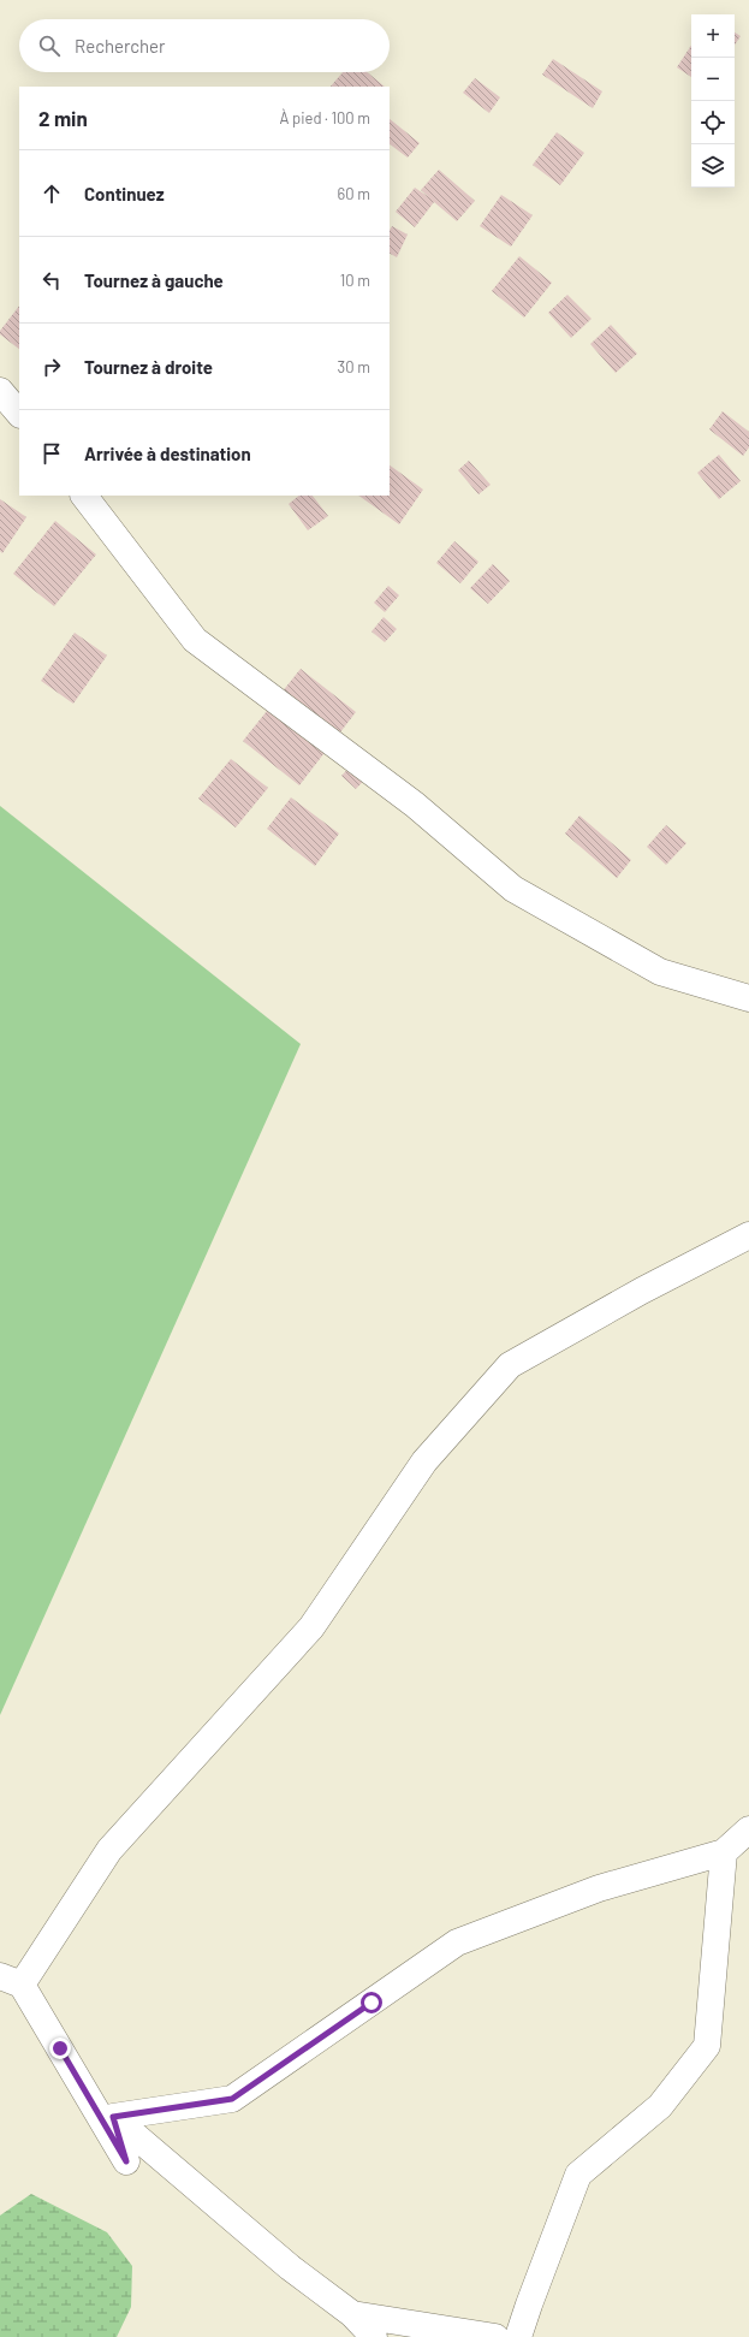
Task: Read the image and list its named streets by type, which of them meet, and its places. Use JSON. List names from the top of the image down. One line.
{"page":{"map_buttons":["+","−"],"search":"Rechercher","heading":["2 min","À pied · 100 m"],"list":[["Continuez","60 m"],["Tournez à gauche","10 m"],["Tournez à droite","30 m"],"Arrivée à destination"]}}
